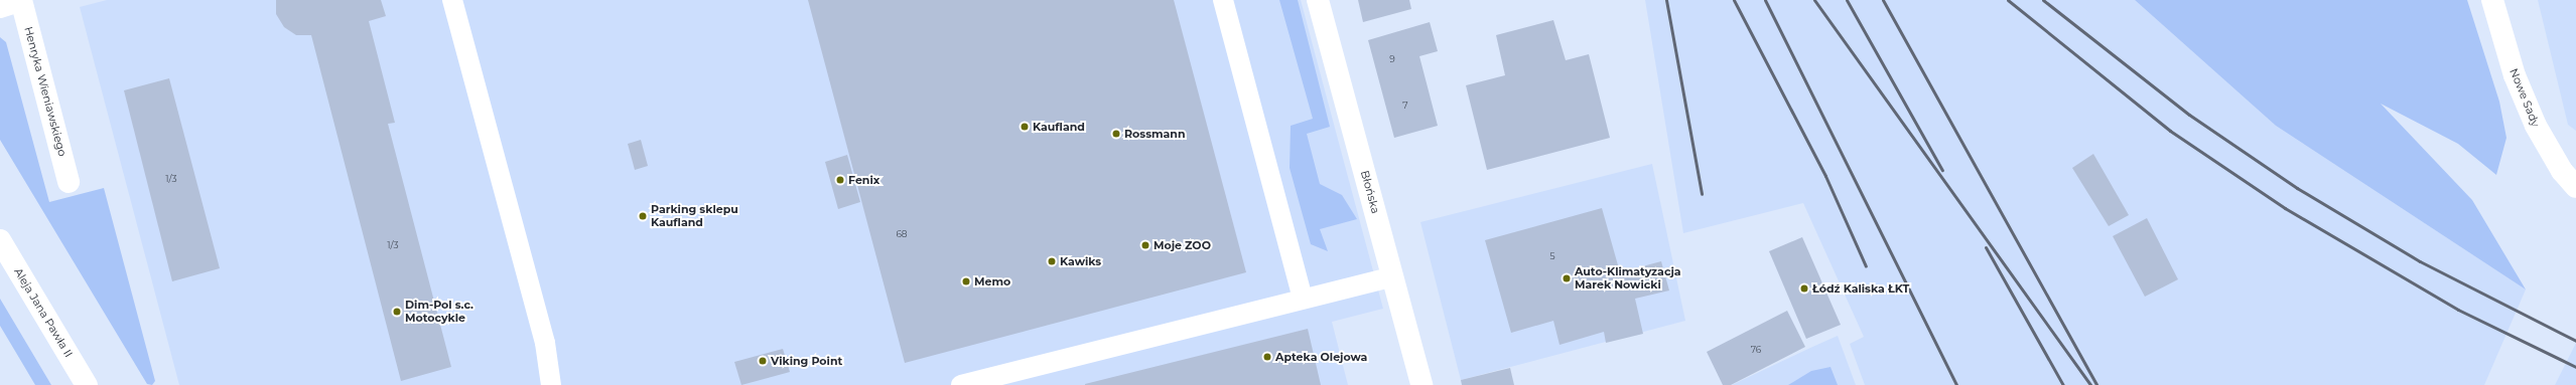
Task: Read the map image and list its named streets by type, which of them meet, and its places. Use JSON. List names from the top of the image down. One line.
{"streets":{"street":["Henryka Wieniawskiego","Nowe Sady","Błońska","Aleja Jana Pawła II"]},"places":["Kaufland","Rossmann","Fenix","Parking sklepu Kaufland","Moje ZOO","Kawiks","Auto-Klimatyzacja Marek Nowicki","Memo","Łódź Kaliska ŁKT","Dim-Pol s.c. Motocykle","Apteka Olejowa","Viking Point"],"house_numbers":["9","7","1/3","68","1/3","5","76"]}
